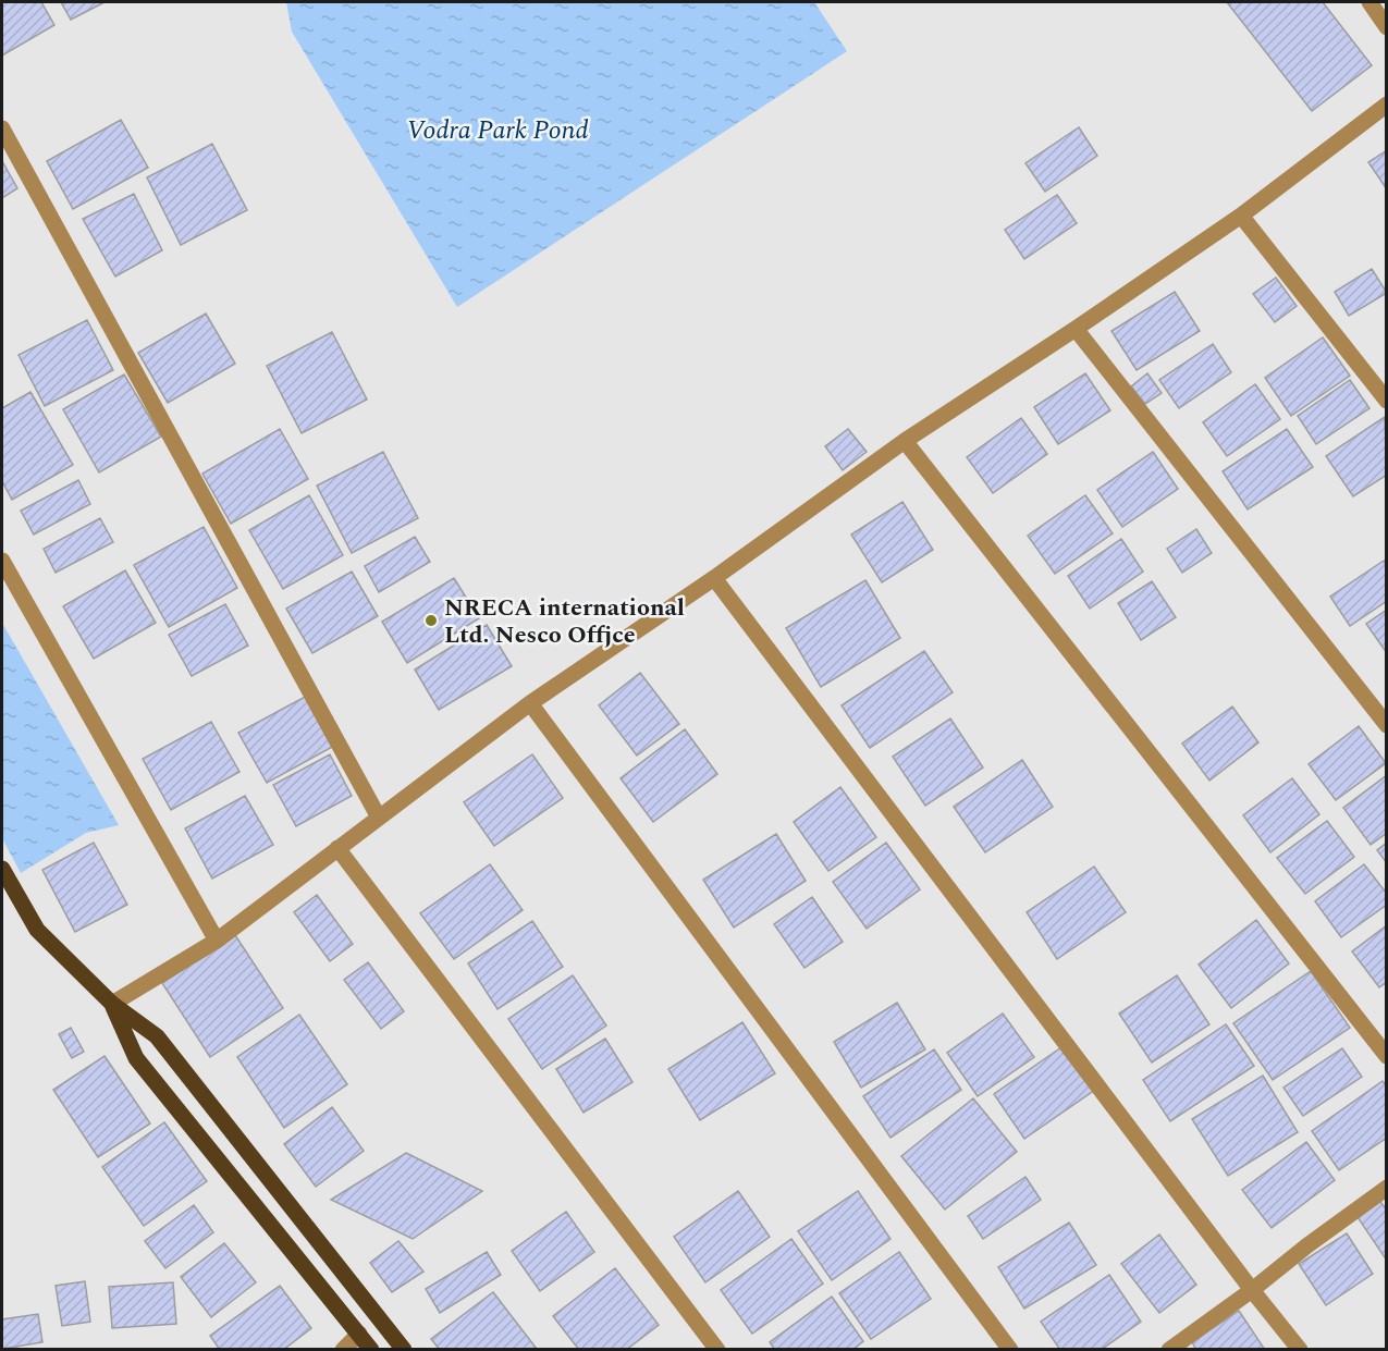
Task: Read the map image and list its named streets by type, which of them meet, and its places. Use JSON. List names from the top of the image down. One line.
{"water":["Vodra Park Pond"],"places":["NRECA international Ltd. Nesco Offjce"]}
